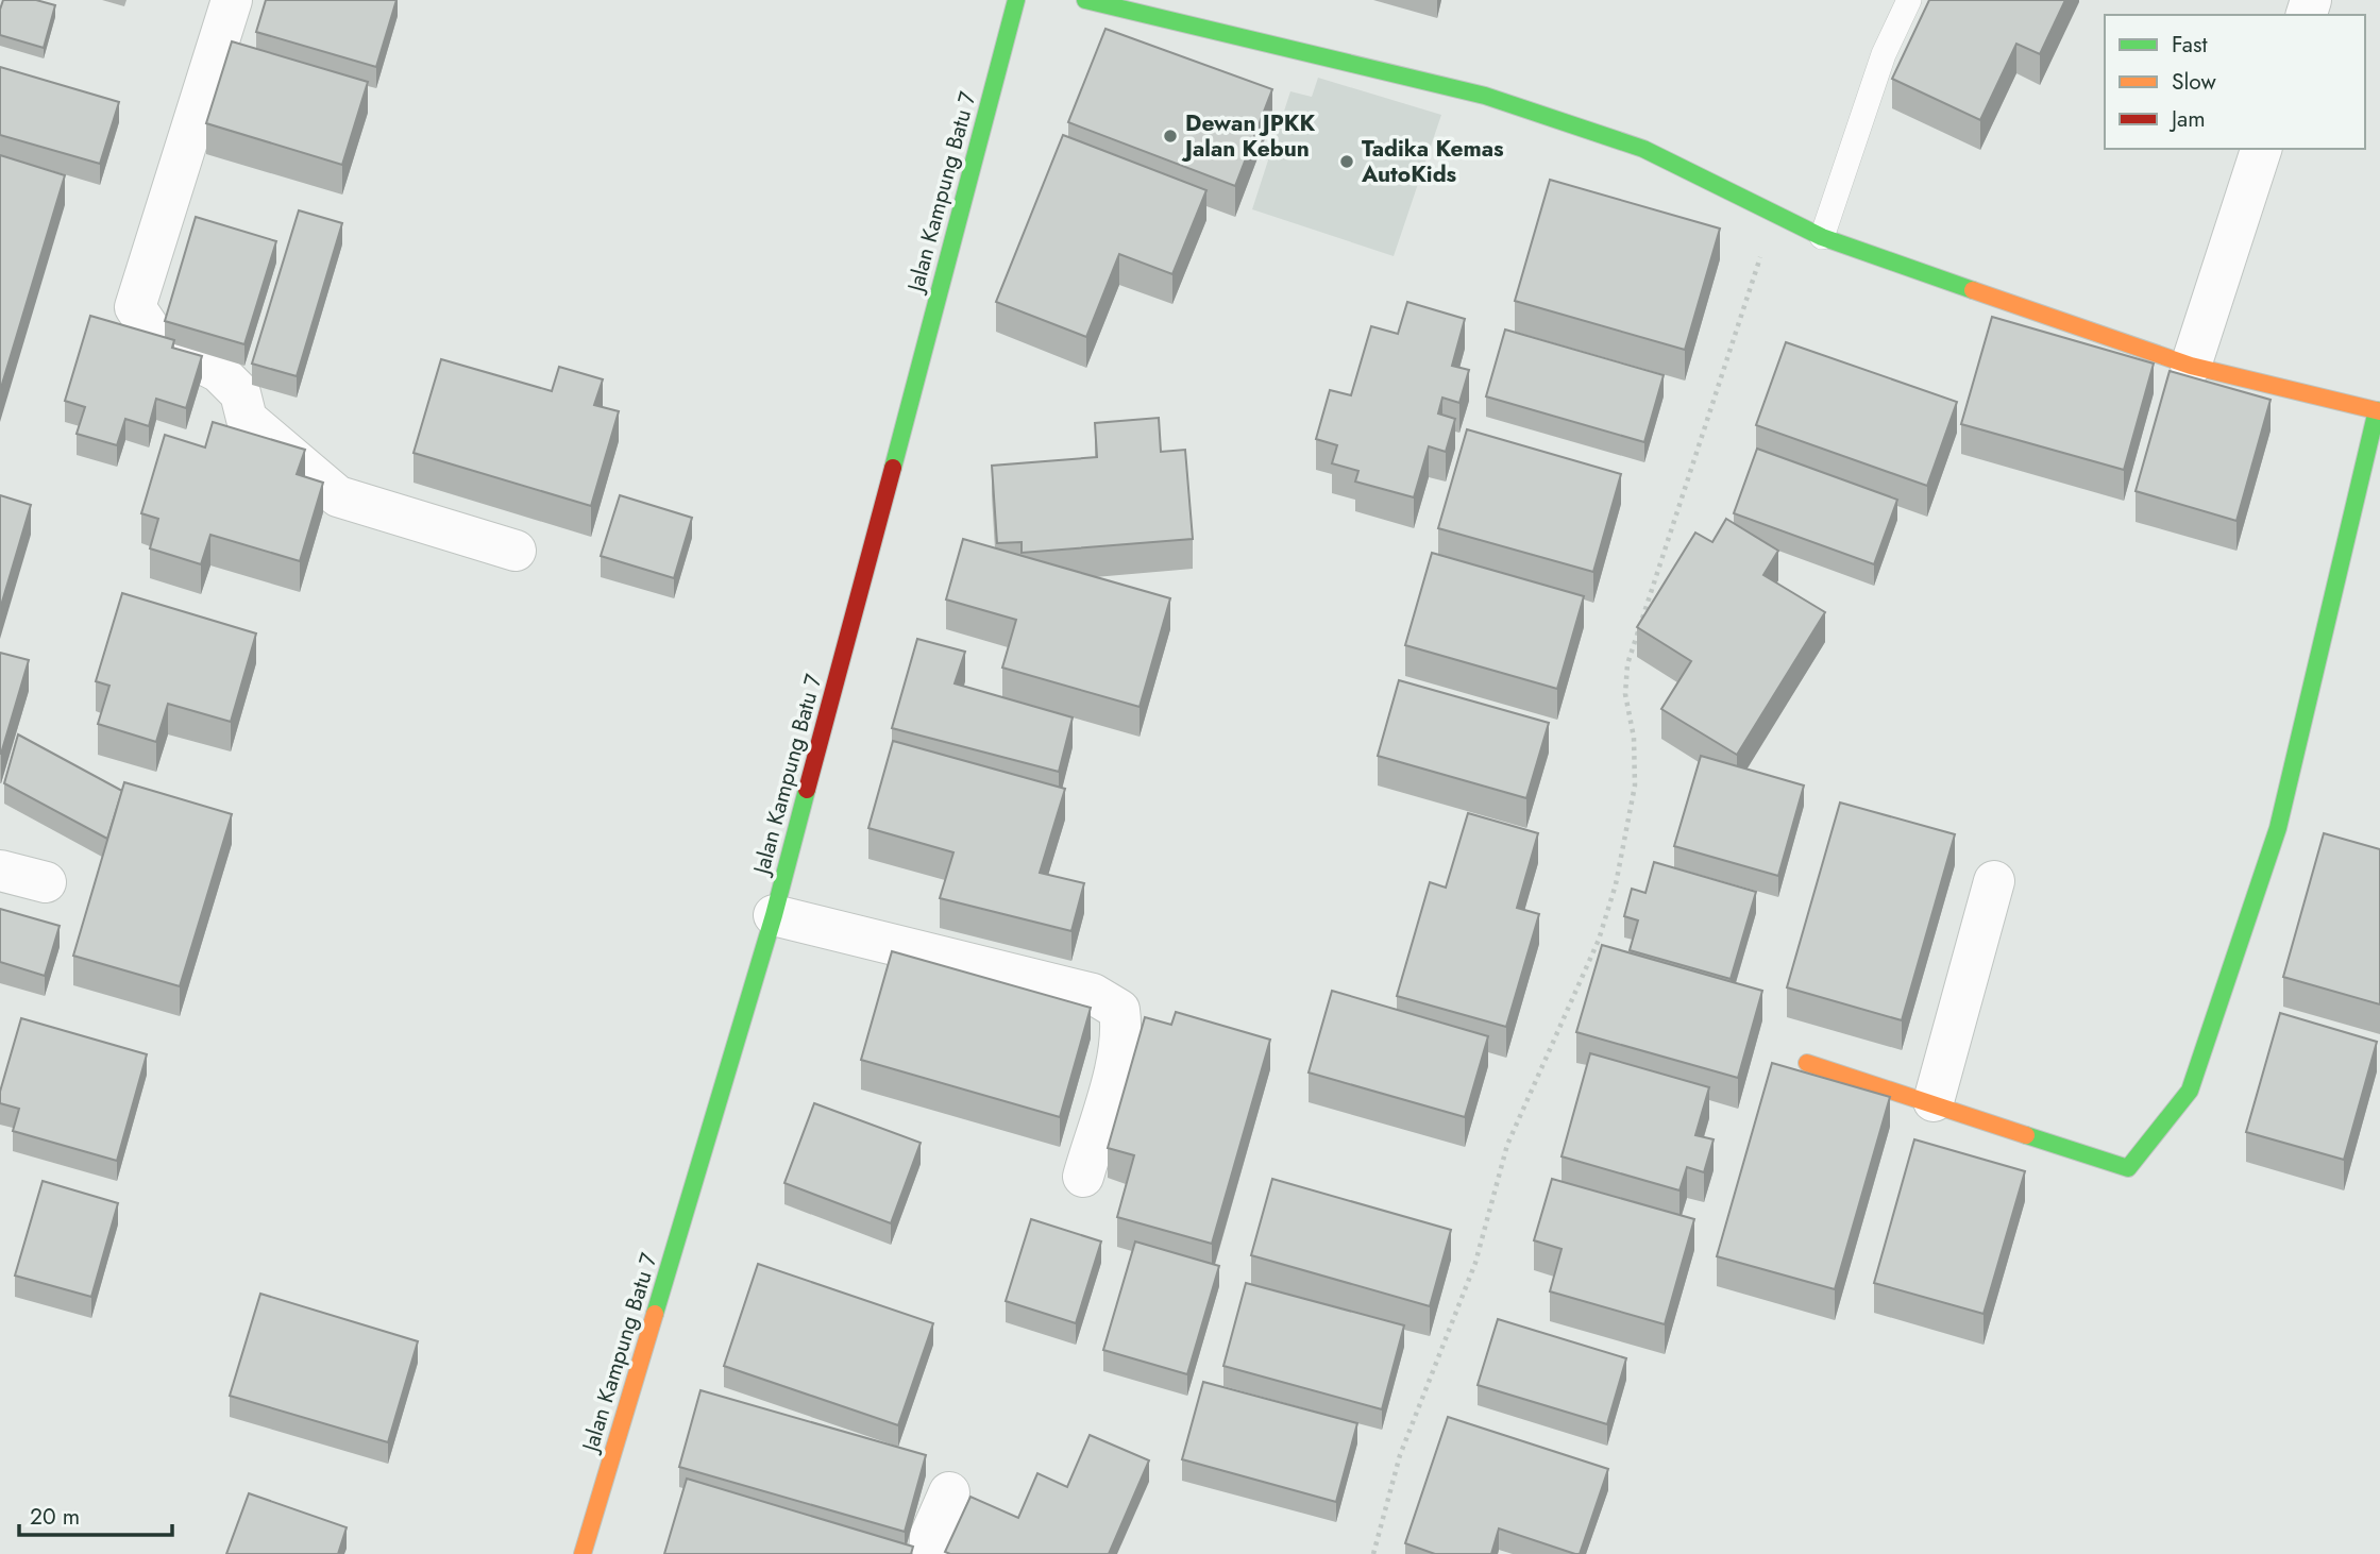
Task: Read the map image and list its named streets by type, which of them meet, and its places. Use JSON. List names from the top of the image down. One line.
{"streets":{"street":["Jalan Kampung Batu 7"]},"places":["Dewan JPKK Jalan Kebun","Tadika Kemas AutoKids"],"legend":["Fast","Slow","Jam"],"scale_bar":"20 m"}
